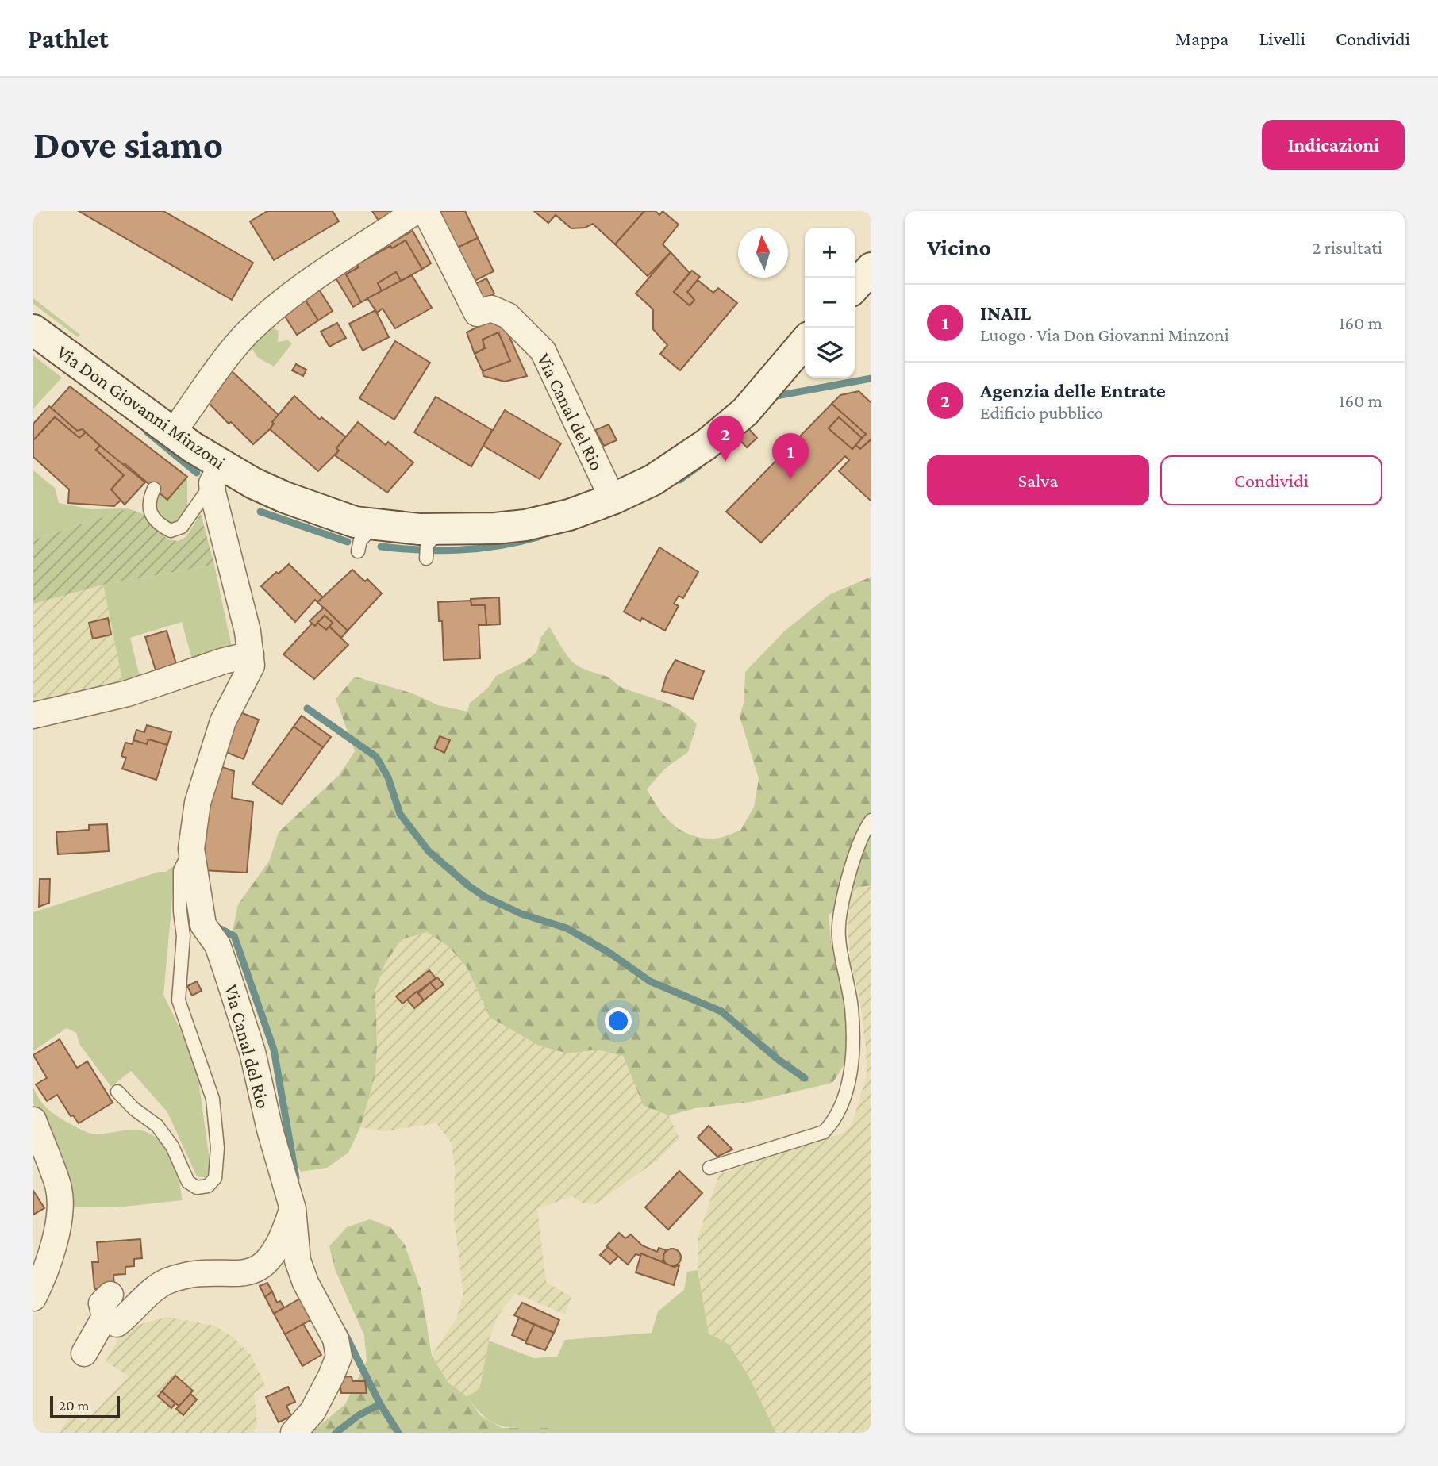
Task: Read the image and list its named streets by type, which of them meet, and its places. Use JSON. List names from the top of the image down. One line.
{"streets":{"main road":["Via Don Giovanni Minzoni"],"street":["Via Canal del Rio"]},"crossings":[["Via Don Giovanni Minzoni","Via Canal del Rio"]],"scale_bar":"20 m","north":"top","page":{"header":"Pathlet","nav":["Mappa","Livelli","Condividi"],"buttons":["Indicazioni",["Salva","Condividi"]],"title":"Dove siamo","heading":["Vicino","2 risultati"],"map_buttons":["+","−"],"list":[{"mark":"1","name":"INAIL","note":"Luogo · Via Don Giovanni Minzoni","value":"160 m"},{"mark":"2","name":"Agenzia delle Entrate","note":"Edificio pubblico","value":"160 m"}],"pins":["2","1"],"scale":"20 m"}}
